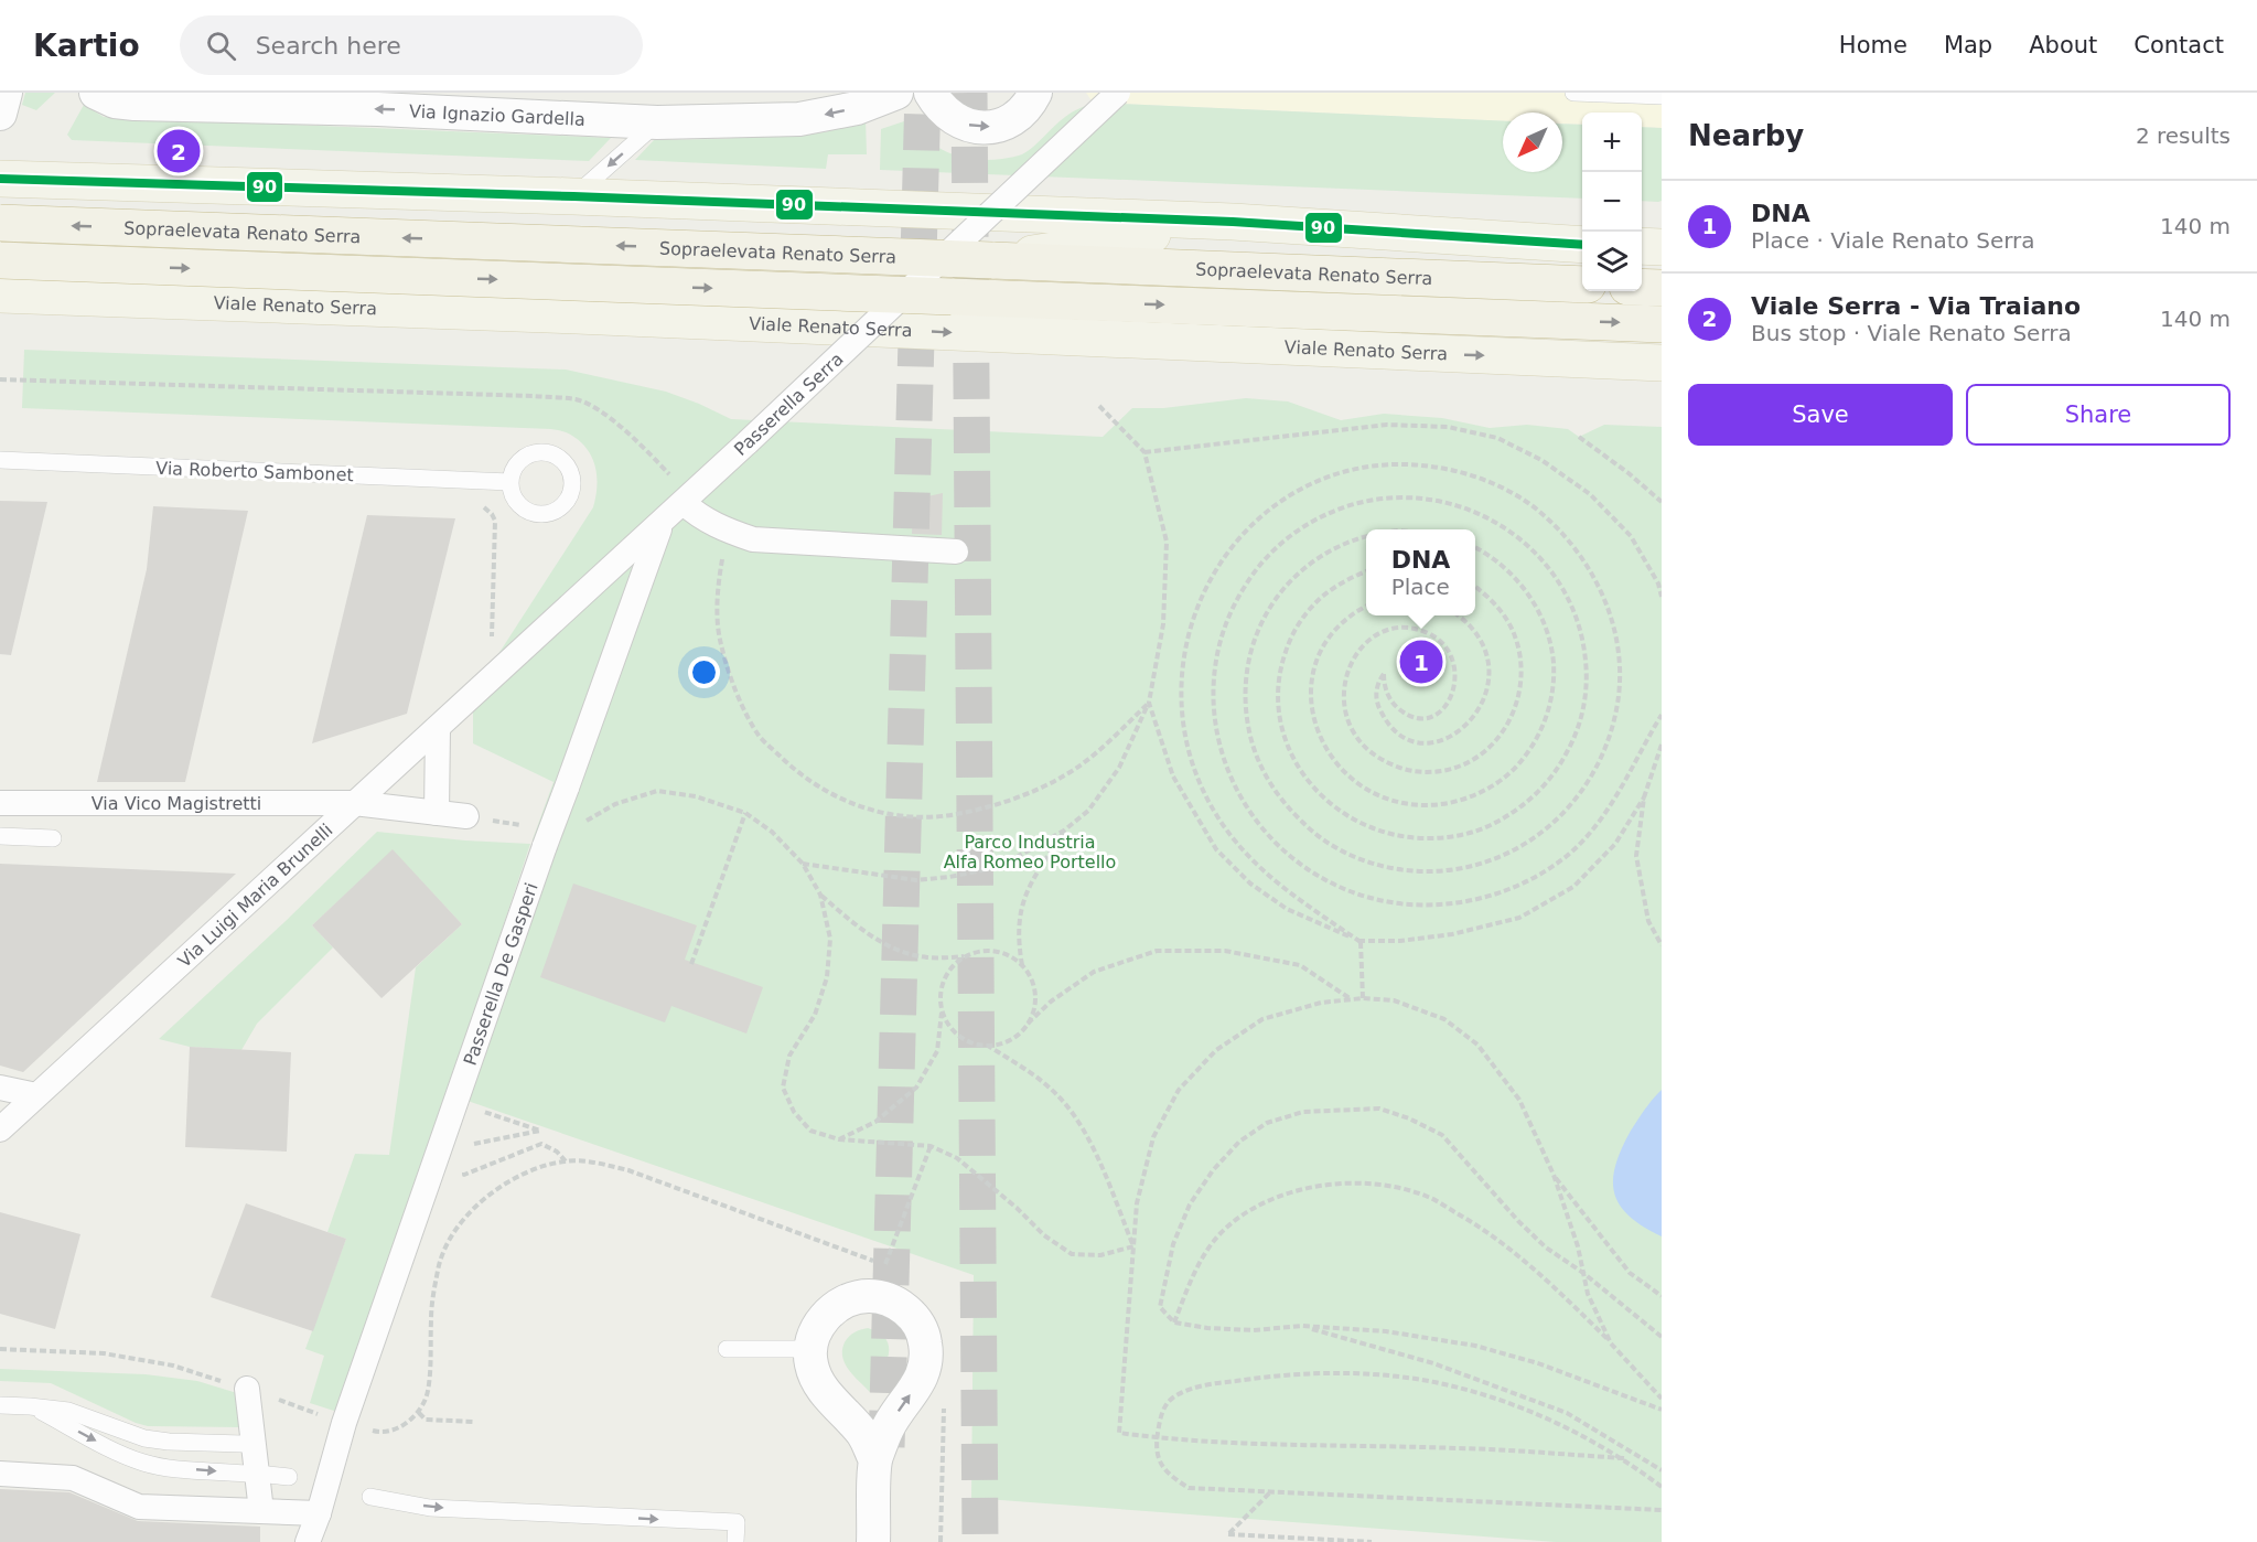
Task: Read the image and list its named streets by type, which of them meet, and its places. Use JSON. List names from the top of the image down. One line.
{"streets":{"highway":["Sopraelevata Renato Serra"],"main road":["Viale Renato Serra"],"street":["Via Ignazio Gardella","Passerella Serra","Via Vico Magistretti","Via Luigi Maria Brunelli","Passerella De Gasperi"],"lane":["Via Roberto Sambonet"]},"crossings":[["Passerella Serra","Via Luigi Maria Brunelli"],["Passerella Serra","Passerella De Gasperi"],["Via Vico Magistretti","Via Luigi Maria Brunelli"]],"one_way":["Via Ignazio Gardella"],"parks":["Parco Industria Alfa Romeo Portello"],"lines":["transit line 90"],"north":"bottom left","page":{"header":"Kartio","search":"Search here","nav":["Home","Map","About","Contact"],"heading":["Nearby","2 results"],"map_buttons":["+","−"],"pins":["2","1"],"list":[{"mark":"1","name":"DNA","note":"Place · Viale Renato Serra","value":"140 m"},{"mark":"2","name":"Viale Serra - Via Traiano","note":"Bus stop · Viale Renato Serra","value":"140 m"}],"buttons":["Save","Share"],"popup":["DNA","Place"]}}
